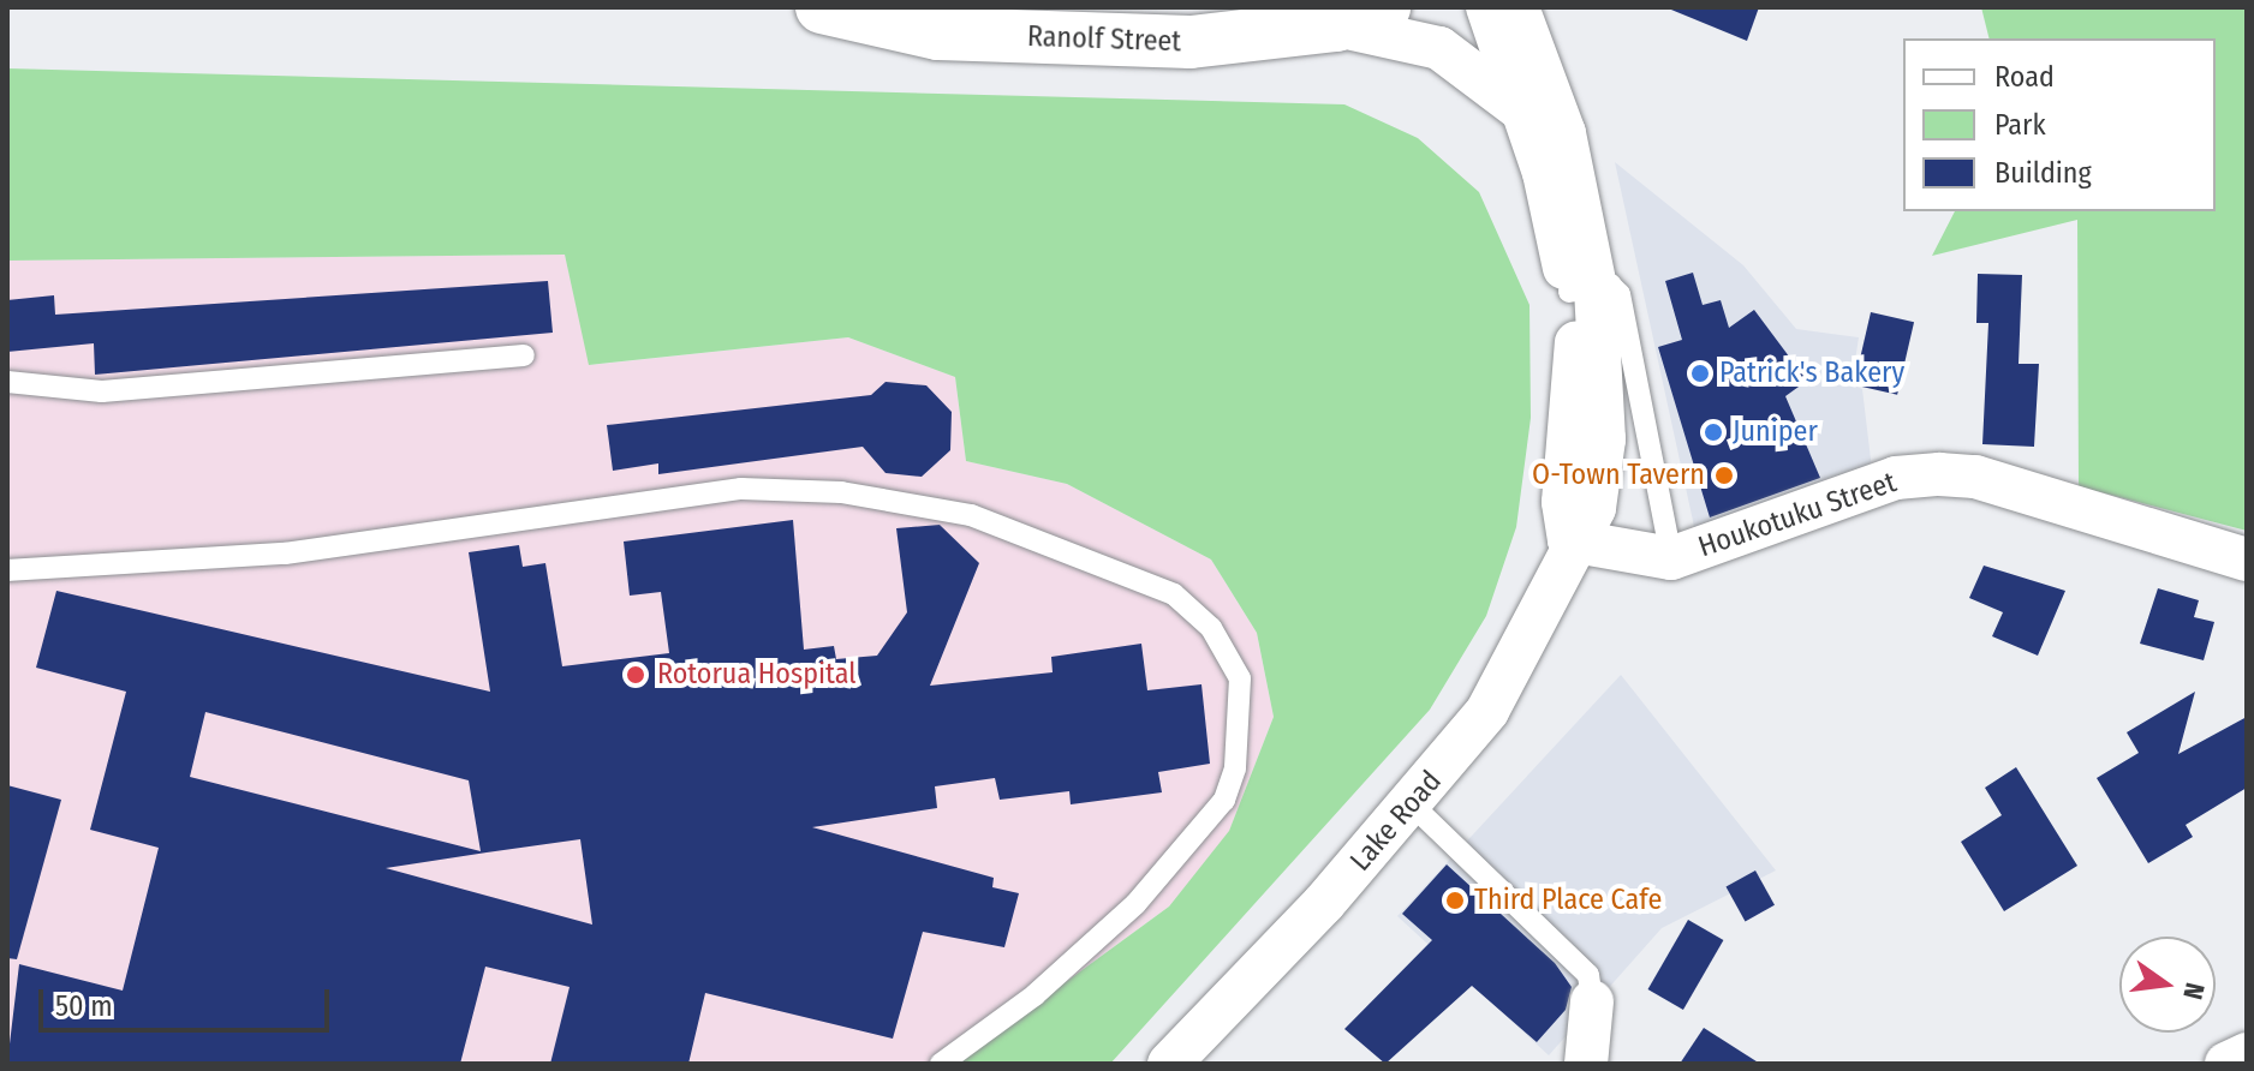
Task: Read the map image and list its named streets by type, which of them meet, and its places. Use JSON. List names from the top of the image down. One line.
{"streets":{"main road":["Ranolf Street"],"street":["Houkotuku Street","Lake Road"]},"crossings":[["Houkotuku Street","Lake Road"]],"places":["Patrick's Bakery","Juniper","O-Town Tavern","Rotorua Hospital","Third Place Cafe"],"legend":["Road","Park","Building"],"scale_bar":"50 m","north":"right"}
